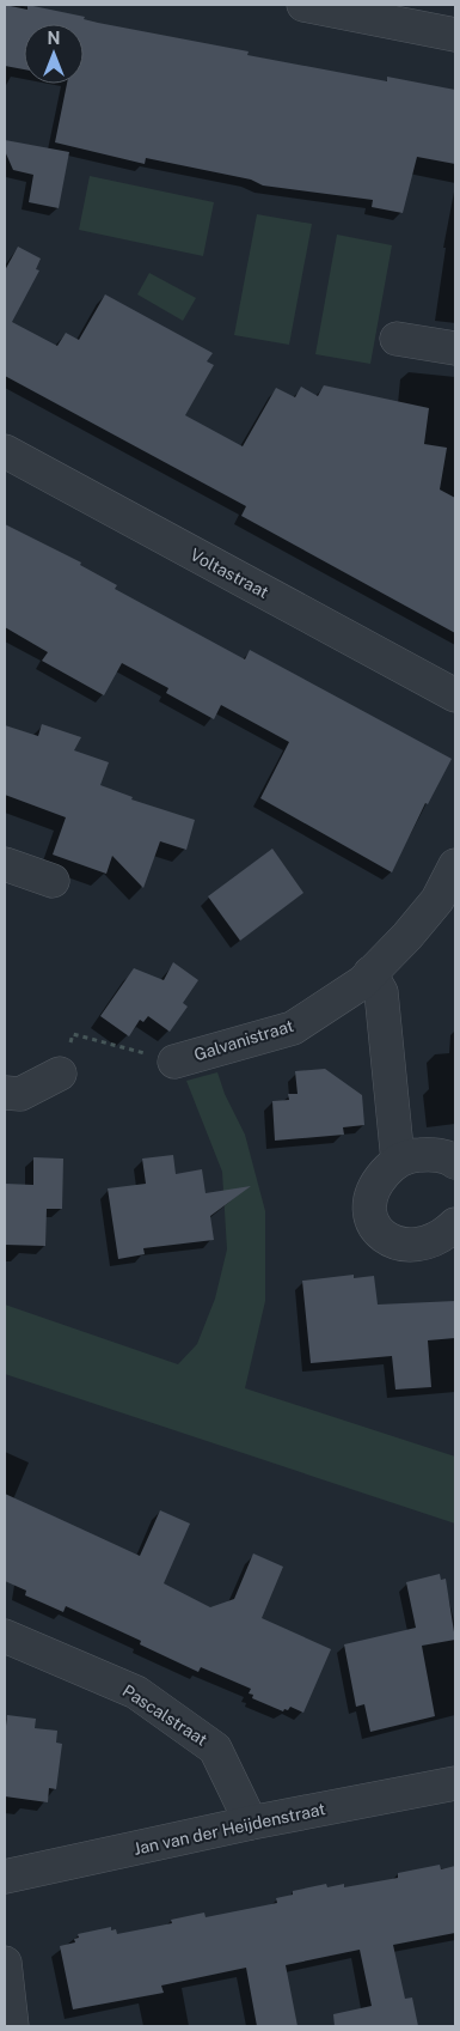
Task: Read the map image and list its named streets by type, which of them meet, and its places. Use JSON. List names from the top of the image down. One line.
{"streets":{"street":["Voltastraat","Galvanistraat","Pascalstraat","Jan van der Heijdenstraat"]},"crossings":[["Pascalstraat","Jan van der Heijdenstraat"]],"north":"top"}
